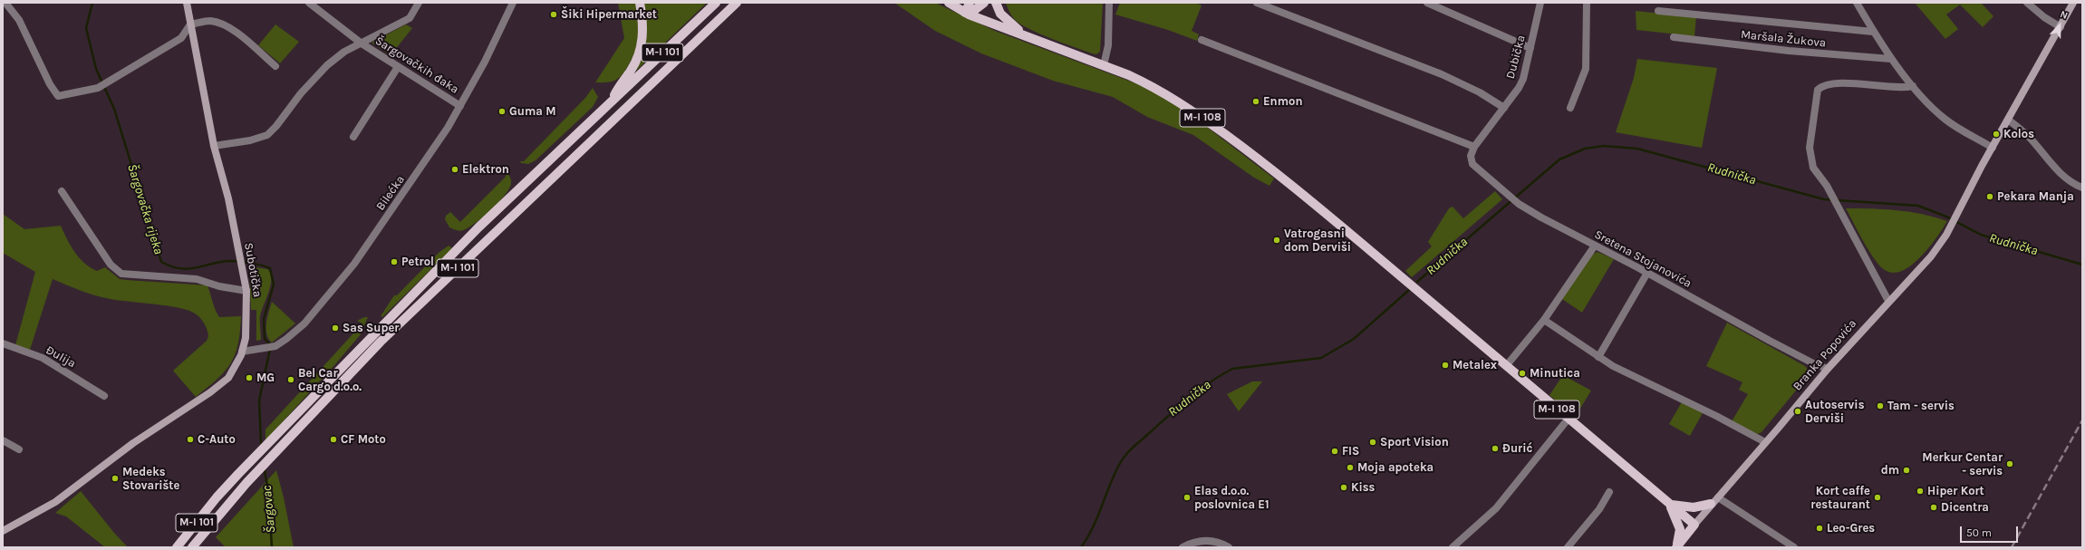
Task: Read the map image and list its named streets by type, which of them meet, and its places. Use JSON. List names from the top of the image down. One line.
{"streets":{"main road":["M-I 101","M-I 108","Branka Popovića"],"street":["Maršala Žukova","Dubička","Šargovačkih đaka","Bilećka","Sretena Stojanovića","Subotička","Đulija"]},"crossings":[["Dubička","Sretena Stojanovića"],["Šargovačkih đaka","Bilećka"],["M-I 108","Branka Popovića"],["Bilećka","Subotička"],["Sretena Stojanovića","Branka Popovića"]],"water":["Rudnička","Šargovačka rijeka","Šargovac"],"places":["Šiki Hipermarket","Enmon","Guma M","Kolos","Elektron","Pekara Manja","Vatrogasni dom Derviši","Petrol","Sas Super","Metalex","Minutica","MG","Bel Car Cargo d.o.o.","Tam - servis","Autoservis Derviši","C-Auto","CF Moto","Sport Vision","Đurić","FIS","Merkur Centar - servis","Moja apoteka","dm","Medeks Stovarište","Kiss","Hiper Kort","Elas d.o.o. poslovnica E1","Kort caffe restaurant","Dicentra","Leo-Gres"],"scale_bar":"50 m","north":"top"}
